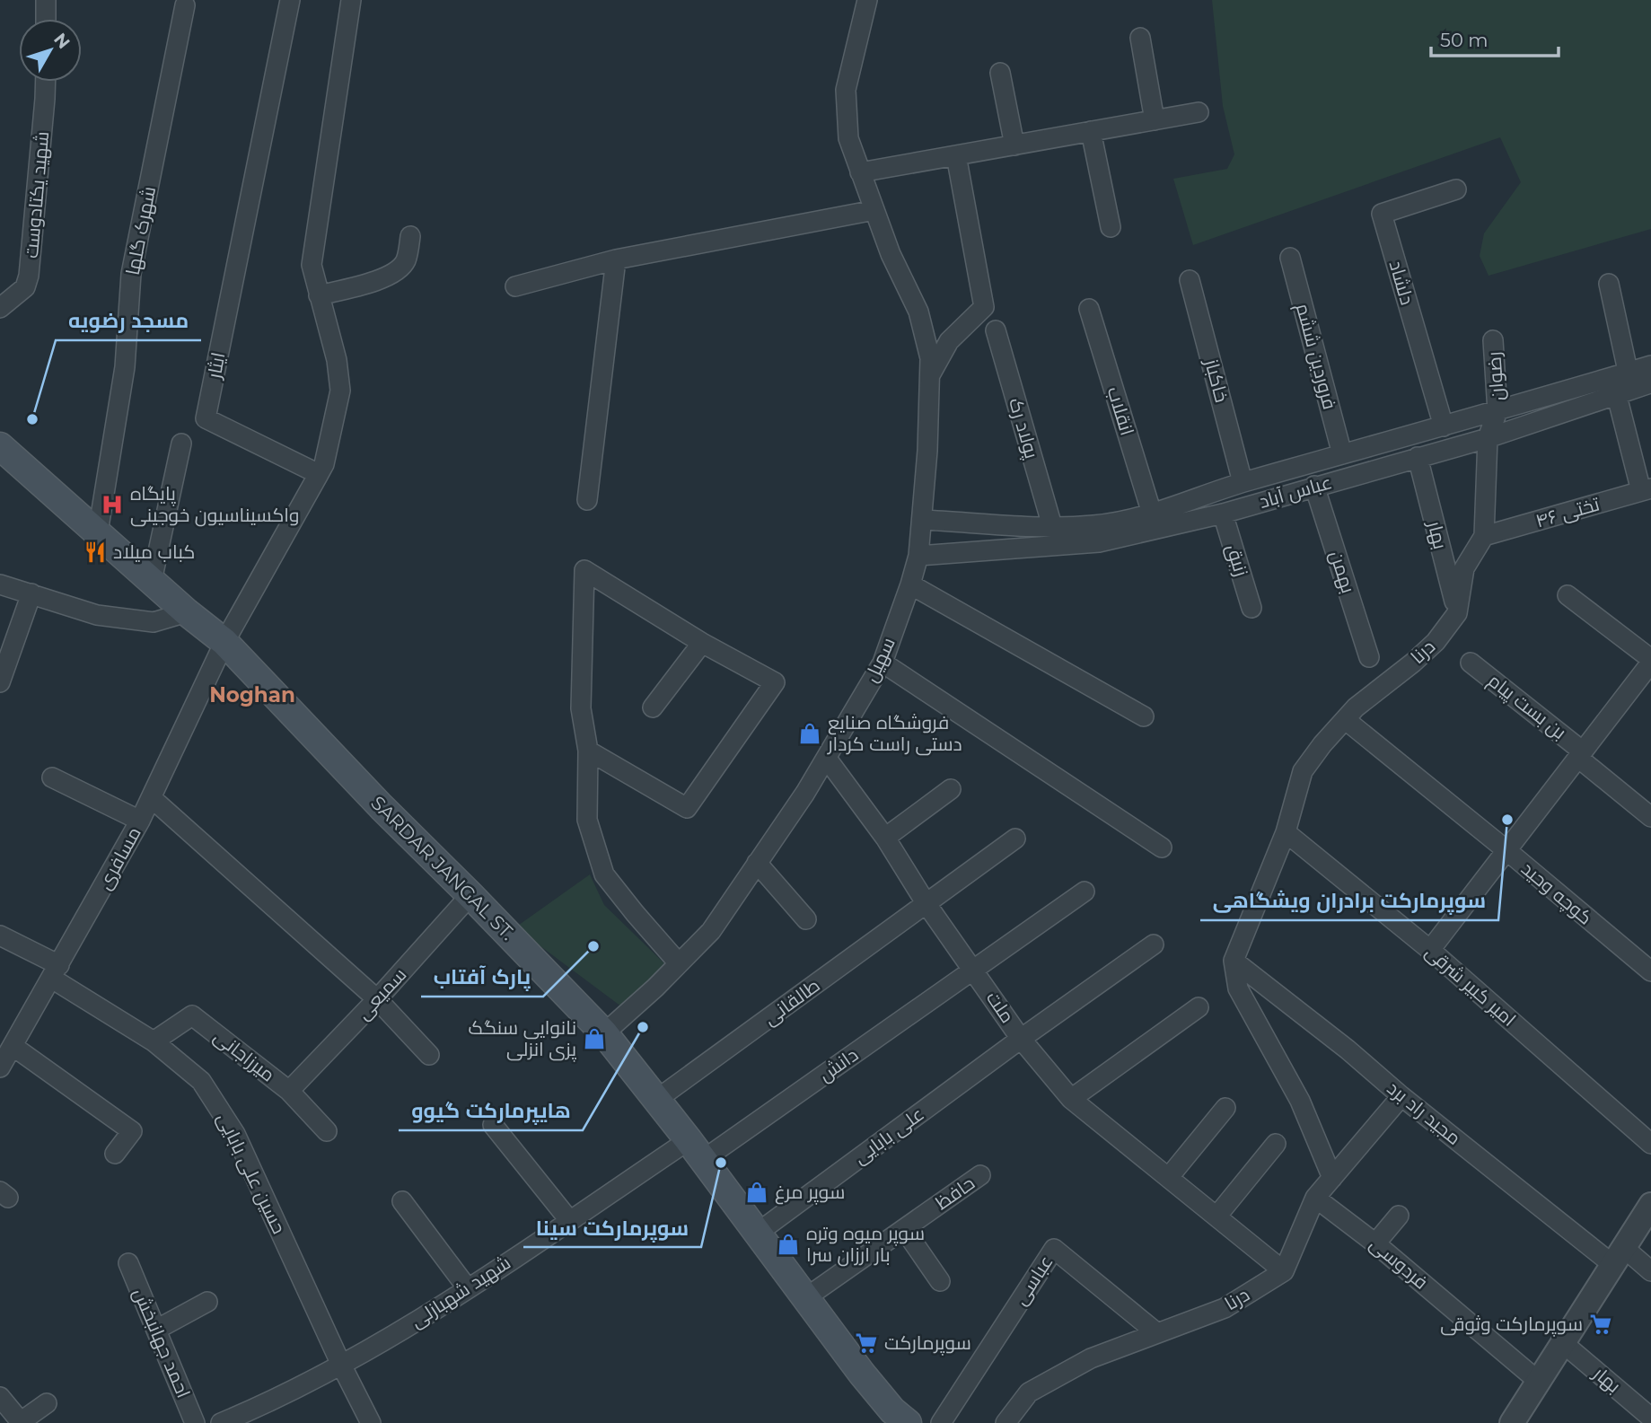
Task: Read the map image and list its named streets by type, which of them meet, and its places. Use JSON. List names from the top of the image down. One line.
{"streets":{"main road":["SARDAR JANGAL ST."],"street":["شهید یکتادوست","شهرک گلها","دلشاد","فروردین ششم","ایثار","رضوان","خاکباز","انقلاب","پولاد رک","عباس آباد","تختی ۴۶","بهار","زنبق","بهمن","درنا","سهیل","بن بست پیام","مسافری","کوچه وحید","امیر کبیر شرقی","سمیعی","طالقانی","ملت","میرزاجانی","دانش","مجید راد برد","علی بابایی","حسین علی بابایی","حافظ","فردوسی","عباسی","شهید شهبازلی","احمد جهانبخش"]},"crossings":[["شهرک گلها","SARDAR JANGAL ST."],["دلشاد","عباس آباد"],["فروردین ششم","عباس آباد"],["رضوان","عباس آباد"],["خاکباز","عباس آباد"],["انقلاب","عباس آباد"],["پولاد رک","عباس آباد"],["عباس آباد","بهار"],["عباس آباد","زنبق"],["عباس آباد","بهمن"],["عباس آباد","سهیل"],["تختی ۴۶","درنا"],["بهار","درنا"],["درنا","کوچه وحید"],["درنا","امیر کبیر شرقی"],["درنا","ملت"],["درنا","مجید راد برد"],["درنا","عباسی"],["سهیل","SARDAR JANGAL ST."],["سهیل","ملت"],["مسافری","SARDAR JANGAL ST."],["مسافری","حسین علی بابایی"],["SARDAR JANGAL ST.","سمیعی"],["SARDAR JANGAL ST.","طالقانی"],["SARDAR JANGAL ST.","دانش"],["SARDAR JANGAL ST.","علی بابایی"],["SARDAR JANGAL ST.","حافظ"],["SARDAR JANGAL ST.","شهید شهبازلی"],["سمیعی","میرزاجانی"],["طالقانی","ملت"],["ملت","دانش"],["ملت","علی بابایی"],["میرزاجانی","حسین علی بابایی"],["دانش","شهید شهبازلی"],["حسین علی بابایی","شهید شهبازلی"]],"districts":["Noghan"],"places":{"other":["مسجد رضویه","سوپرمارکت برادران ویشگاهی","پارک آفتاب","هایپرمارکت گیوو","سوپرمارکت سینا"],"hospital":["پایگاه واکسیناسیون خوجینی"],"restaurant":["کباب میلاد"],"shop":["فروشگاه صنایع دستی راست کردار","نانوایی سنگک پزی انزلی","سوپر مرغ","سوپر میوه وتره بار ارزان سرا"],"supermarket":["سوپرمارکت وثوقی","سوپرمارکت"]},"scale_bar":"50 m","north":"top right"}
